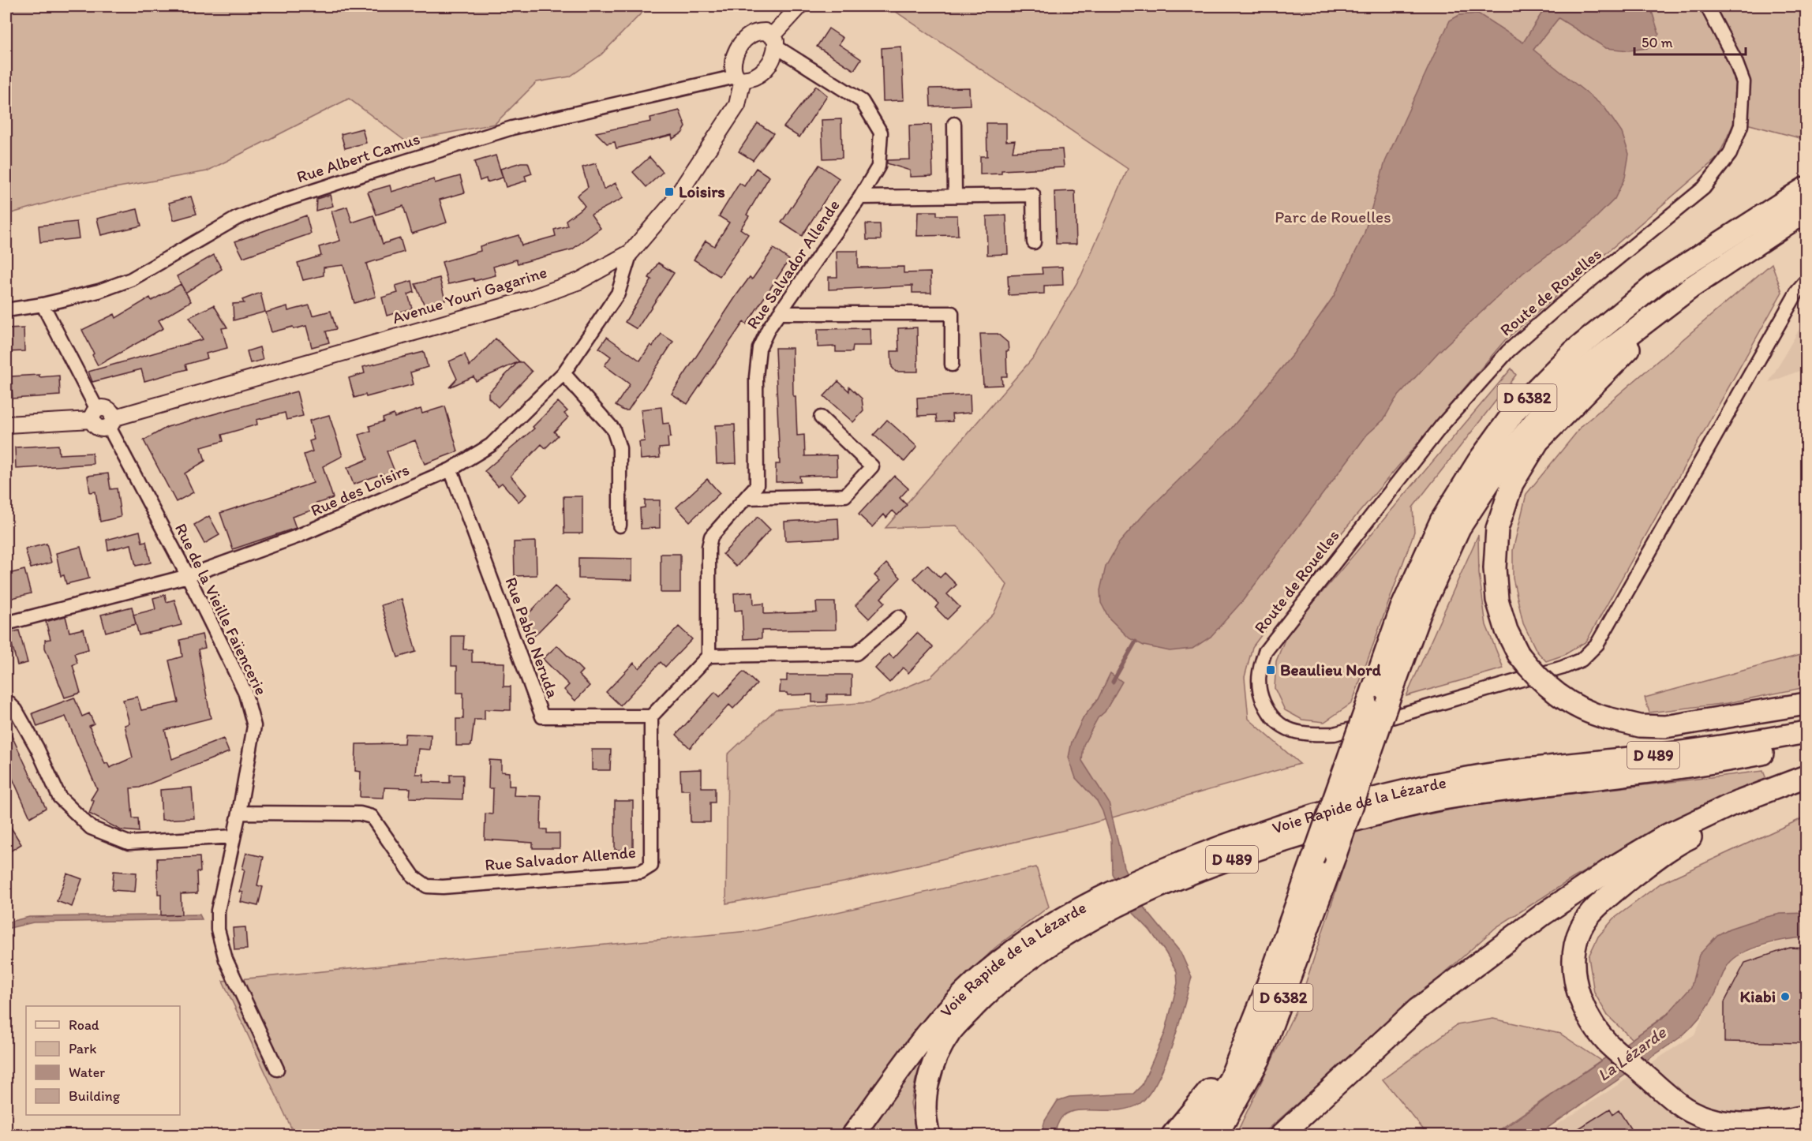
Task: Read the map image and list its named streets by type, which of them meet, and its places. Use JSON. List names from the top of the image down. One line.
{"streets":{"highway":["D 6382","D 489","Voie Rapide de la Lézarde"],"street":["Rue Albert Camus","Rue Salvador Allende","Route de Rouelles","Avenue Youri Gagarine","Rue des Loisirs","Rue de la Vieille Faïencerie","Rue Pablo Neruda"]},"crossings":[["Rue Albert Camus","Rue Salvador Allende"],["Rue Albert Camus","Avenue Youri Gagarine"],["Rue Salvador Allende","Avenue Youri Gagarine"],["Rue Salvador Allende","Rue de la Vieille Faïencerie"],["Rue Salvador Allende","Rue Pablo Neruda"],["Avenue Youri Gagarine","Rue des Loisirs"],["Avenue Youri Gagarine","Rue de la Vieille Faïencerie"],["Rue des Loisirs","Rue de la Vieille Faïencerie"],["Rue des Loisirs","Rue Pablo Neruda"]],"water":["La Lézarde"],"parks":["Parc de Rouelles"],"places":{"transit":["Loisirs","Beaulieu Nord"],"other":["Kiabi"]},"legend":["Road","Park","Water","Building"],"scale_bar":"50 m"}
